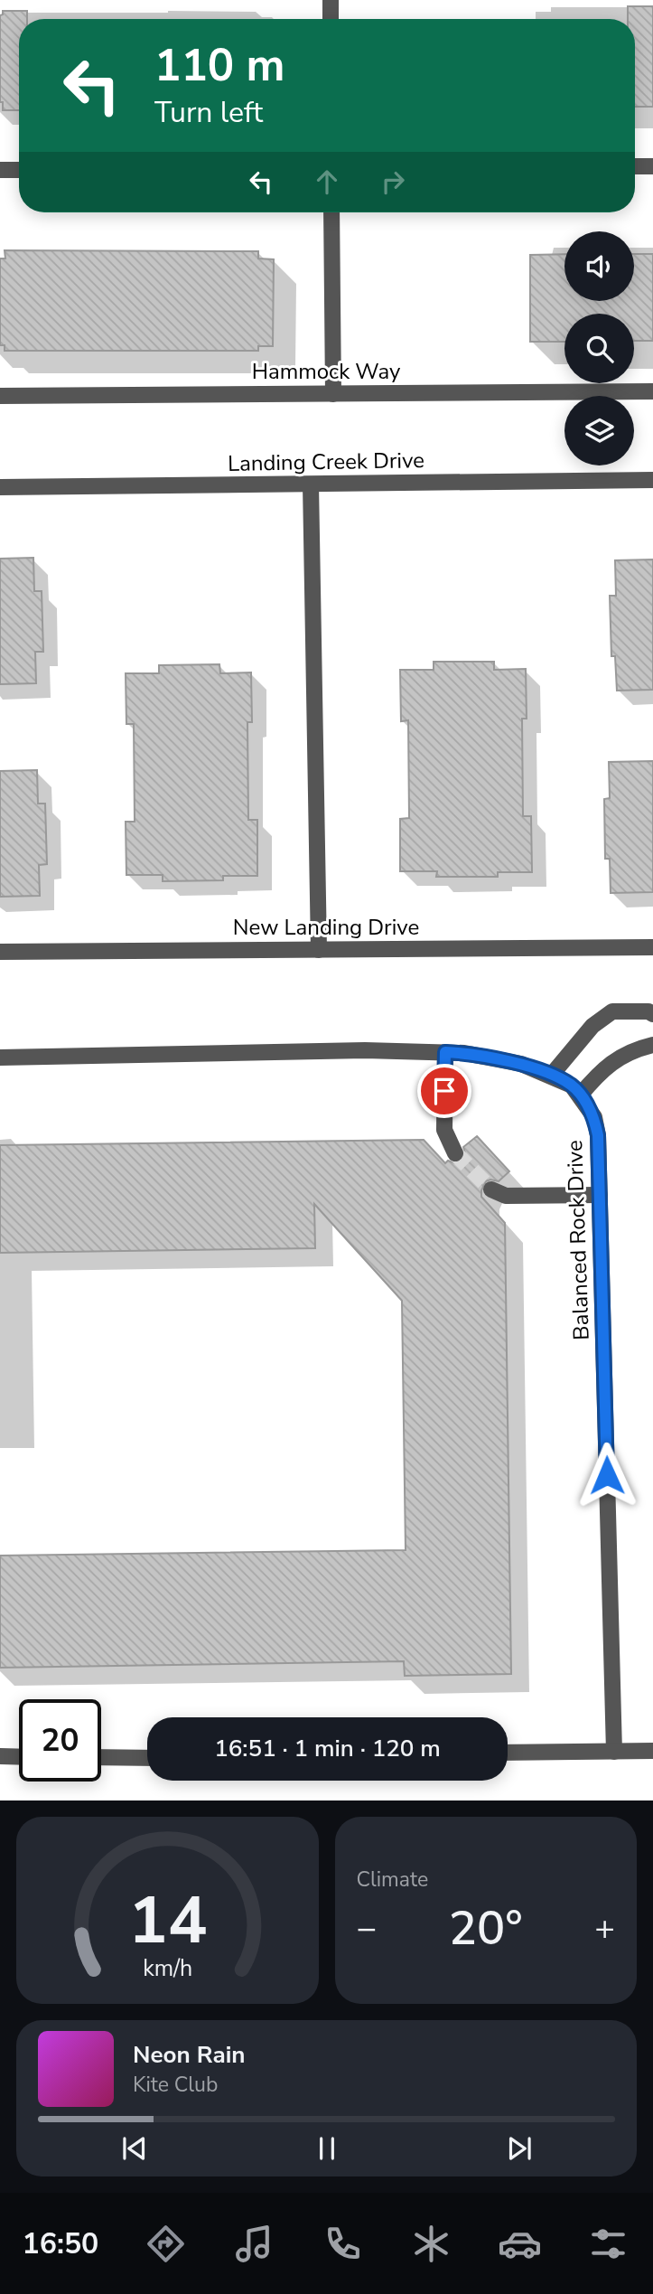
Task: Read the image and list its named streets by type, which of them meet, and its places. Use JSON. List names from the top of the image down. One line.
{"streets":{"lane":["Hammock Way","Landing Creek Drive","New Landing Drive","Balanced Rock Drive"]},"page":{"turn":["110 m","Turn left"],"limit":"20","trip":"16:51 · 1 min · 120 m","tile":"Climate","heat":["−","20°","+"],"song":["Neon Rain","Kite Club"],"tabs":"16:50","gauge":["14","km/h"]}}
